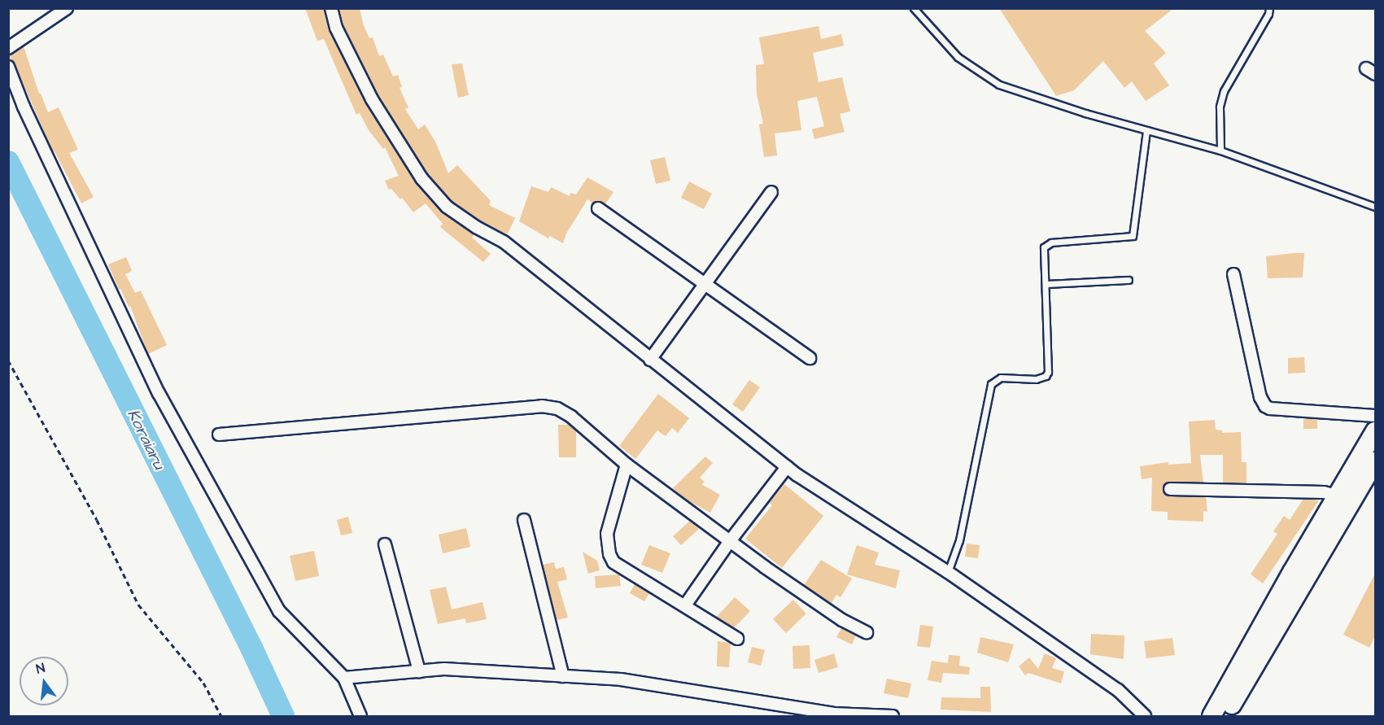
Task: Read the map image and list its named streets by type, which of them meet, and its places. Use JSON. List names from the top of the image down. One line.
{"water":["Koraiaru"],"north":"top"}
